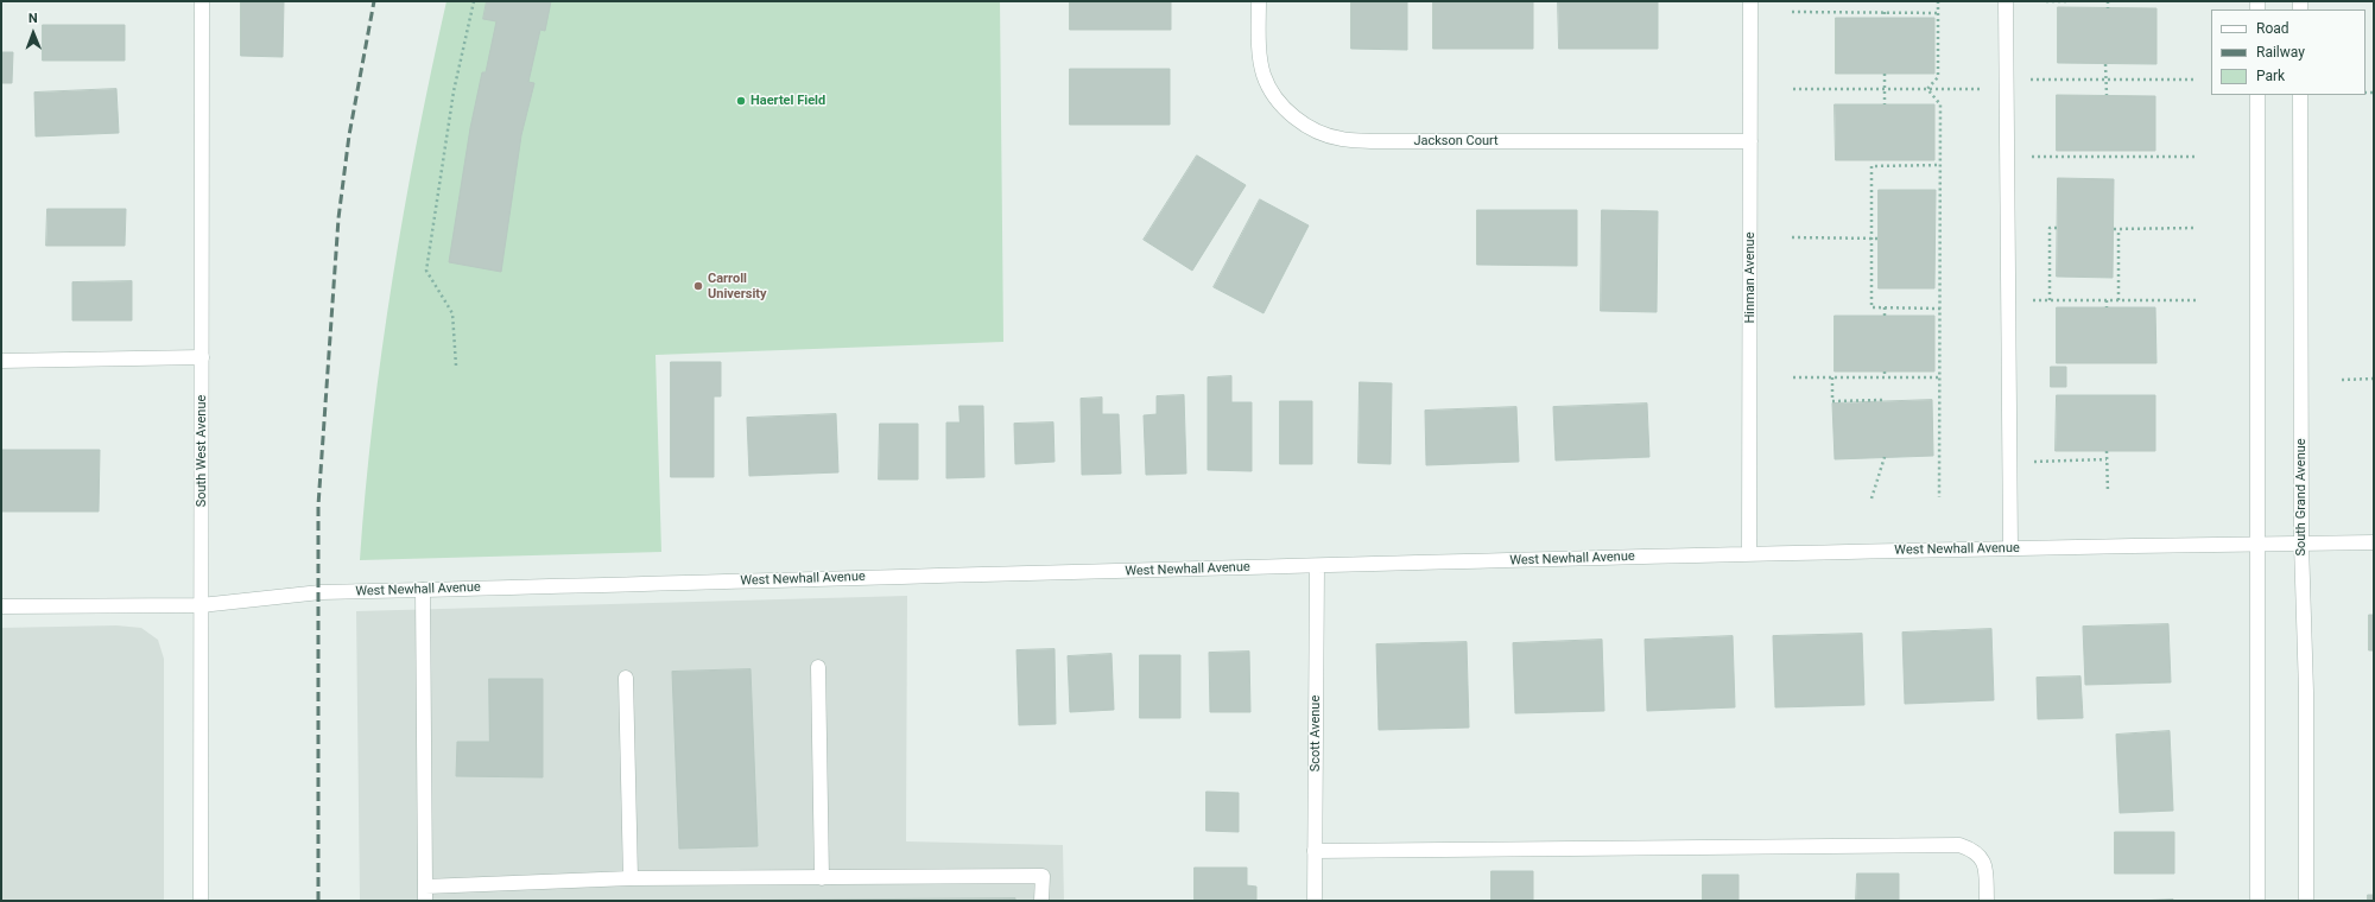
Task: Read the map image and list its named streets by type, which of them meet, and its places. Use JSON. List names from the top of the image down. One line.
{"streets":{"street":["Jackson Court","Hinman Avenue","South West Avenue","South Grand Avenue","West Newhall Avenue","Scott Avenue"]},"crossings":[["Jackson Court","Hinman Avenue"],["Hinman Avenue","West Newhall Avenue"],["South West Avenue","West Newhall Avenue"],["South Grand Avenue","West Newhall Avenue"],["West Newhall Avenue","Scott Avenue"]],"places":["Haertel Field","Carroll University"],"legend":["Road","Railway","Park"],"north":"top"}
